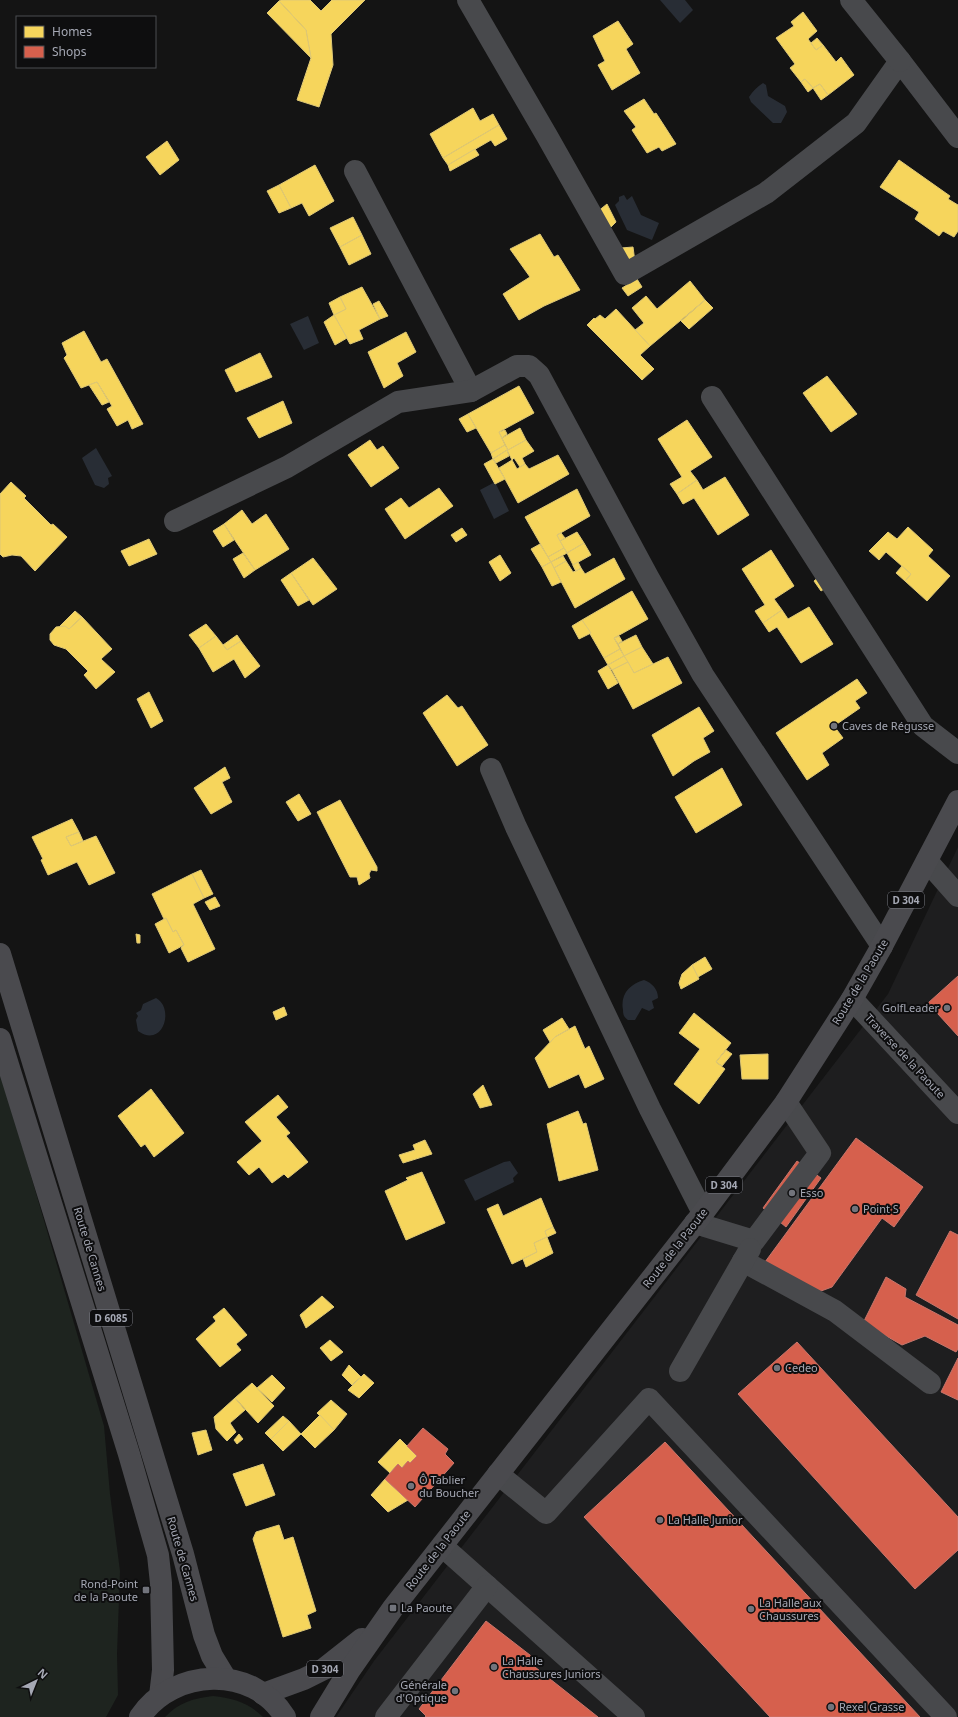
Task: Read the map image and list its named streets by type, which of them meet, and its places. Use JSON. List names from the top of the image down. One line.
{"streets":{"main road":["D 304","Route de la Paoute","Route de Cannes","D 6085"],"street":["Traverse de la Paoute"]},"crossings":[["Route de la Paoute","Traverse de la Paoute"]],"places":{"other":["Caves de Régusse","GolfLeader","Esso","Point S","Cedeo","Ô Tablier du Boucher","La Halle Junior","La Halle aux Chaussures","La Halle Chaussures Juniors","Générale d'Optique","Rexel Grasse"],"transit":["Rond-Point de la Paoute","La Paoute"]},"legend":["Homes","Shops"],"north":"top right"}
